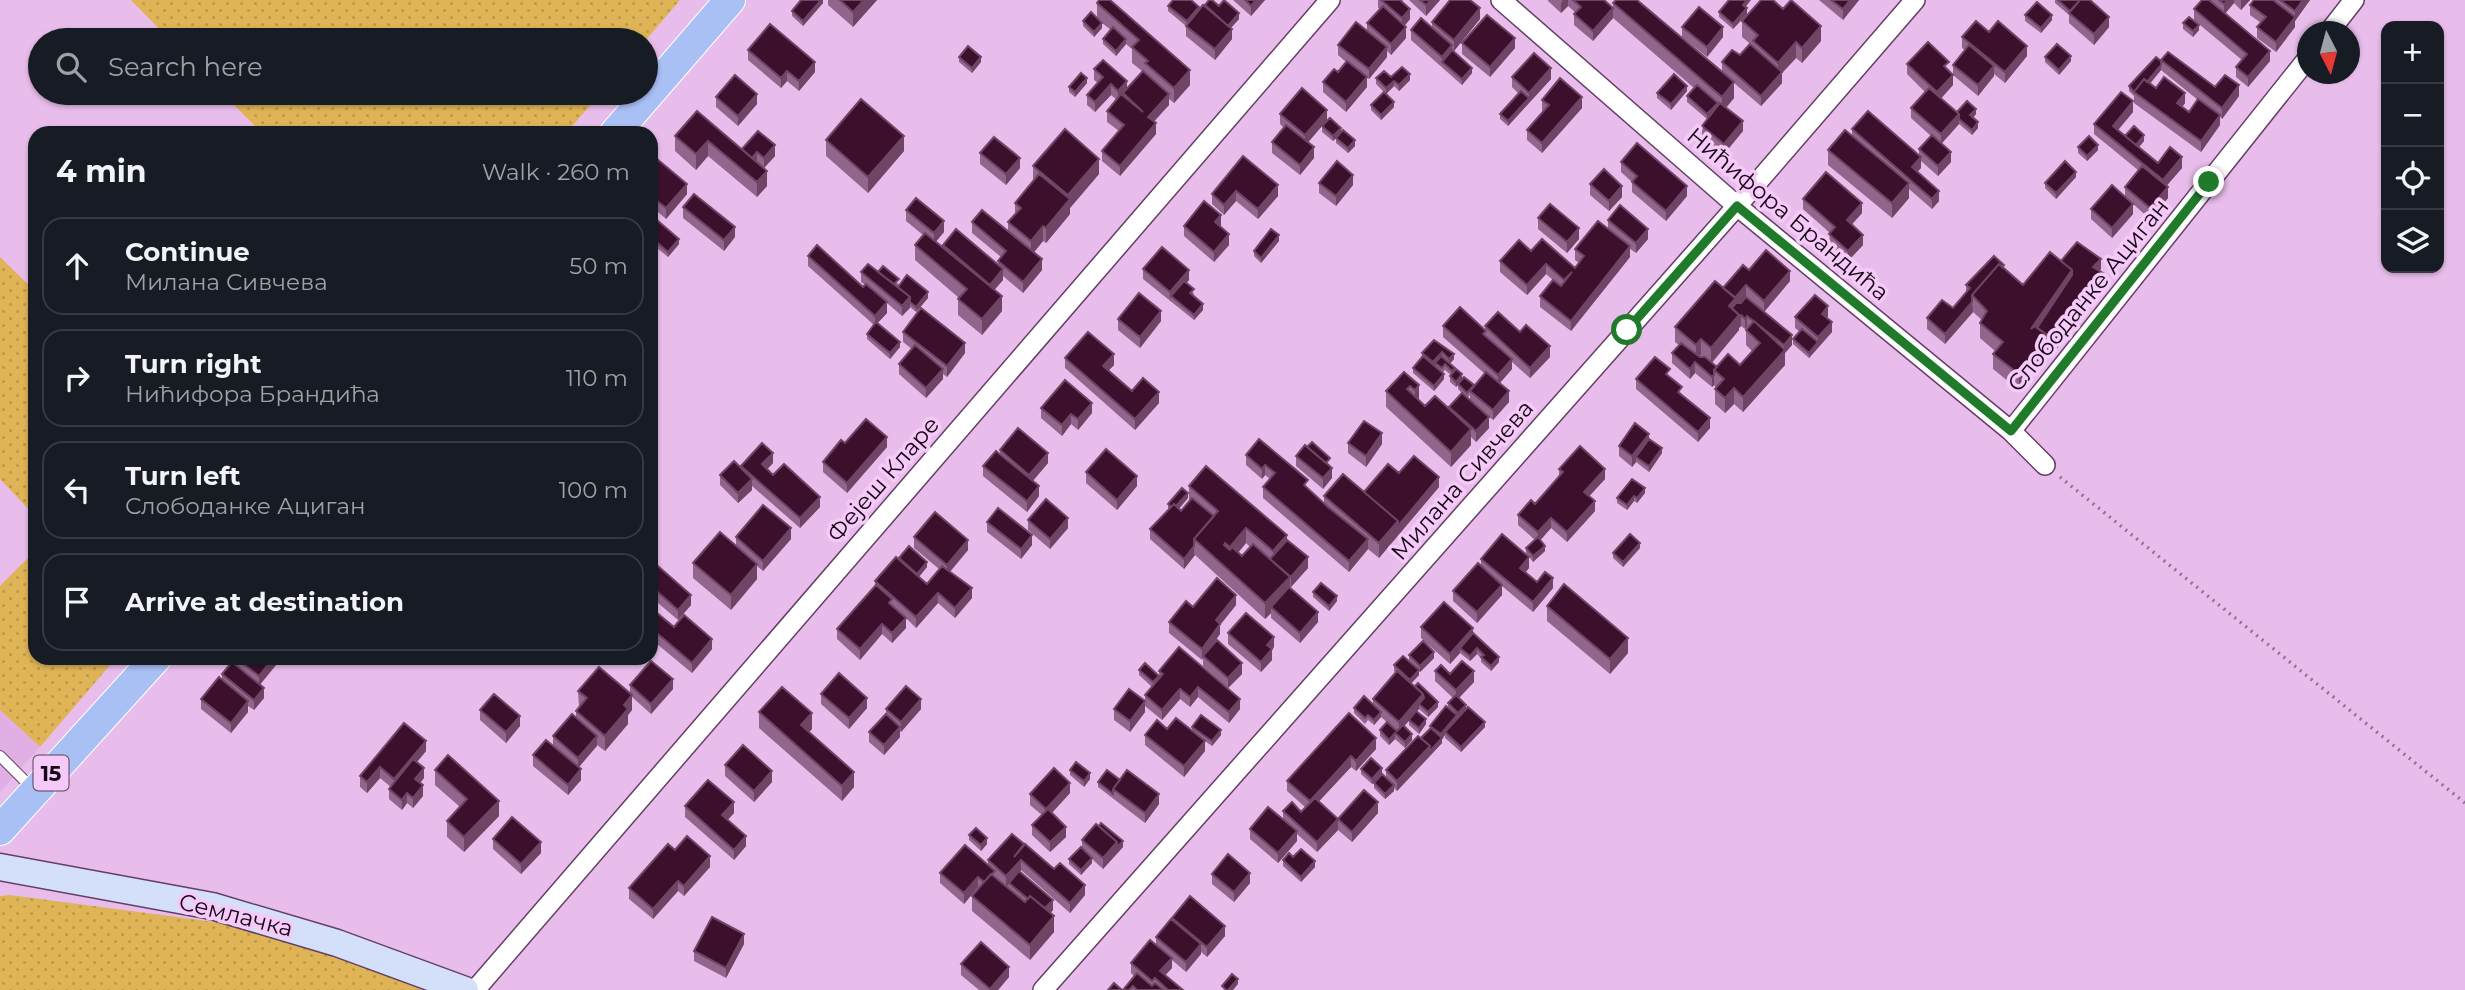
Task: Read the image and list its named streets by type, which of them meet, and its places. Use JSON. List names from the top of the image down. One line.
{"streets":{"main road":["15","Семлачка"],"street":["Нићифора Брандића","Слободанке Ациган","Фејеш Кларе","Милана Сивчева"]},"crossings":[["Нићифора Брандића","Слободанке Ациган"],["Нићифора Брандића","Милана Сивчева"]],"north":"bottom","page":{"map_buttons":["+","−"],"search":"Search here","heading":["4 min","Walk · 260 m"],"list":[["Continue","Милана Сивчева","50 m"],["Turn right","Нићифора Брандића","110 m"],["Turn left","Слободанке Ациган","100 m"],"Arrive at destination"]}}
